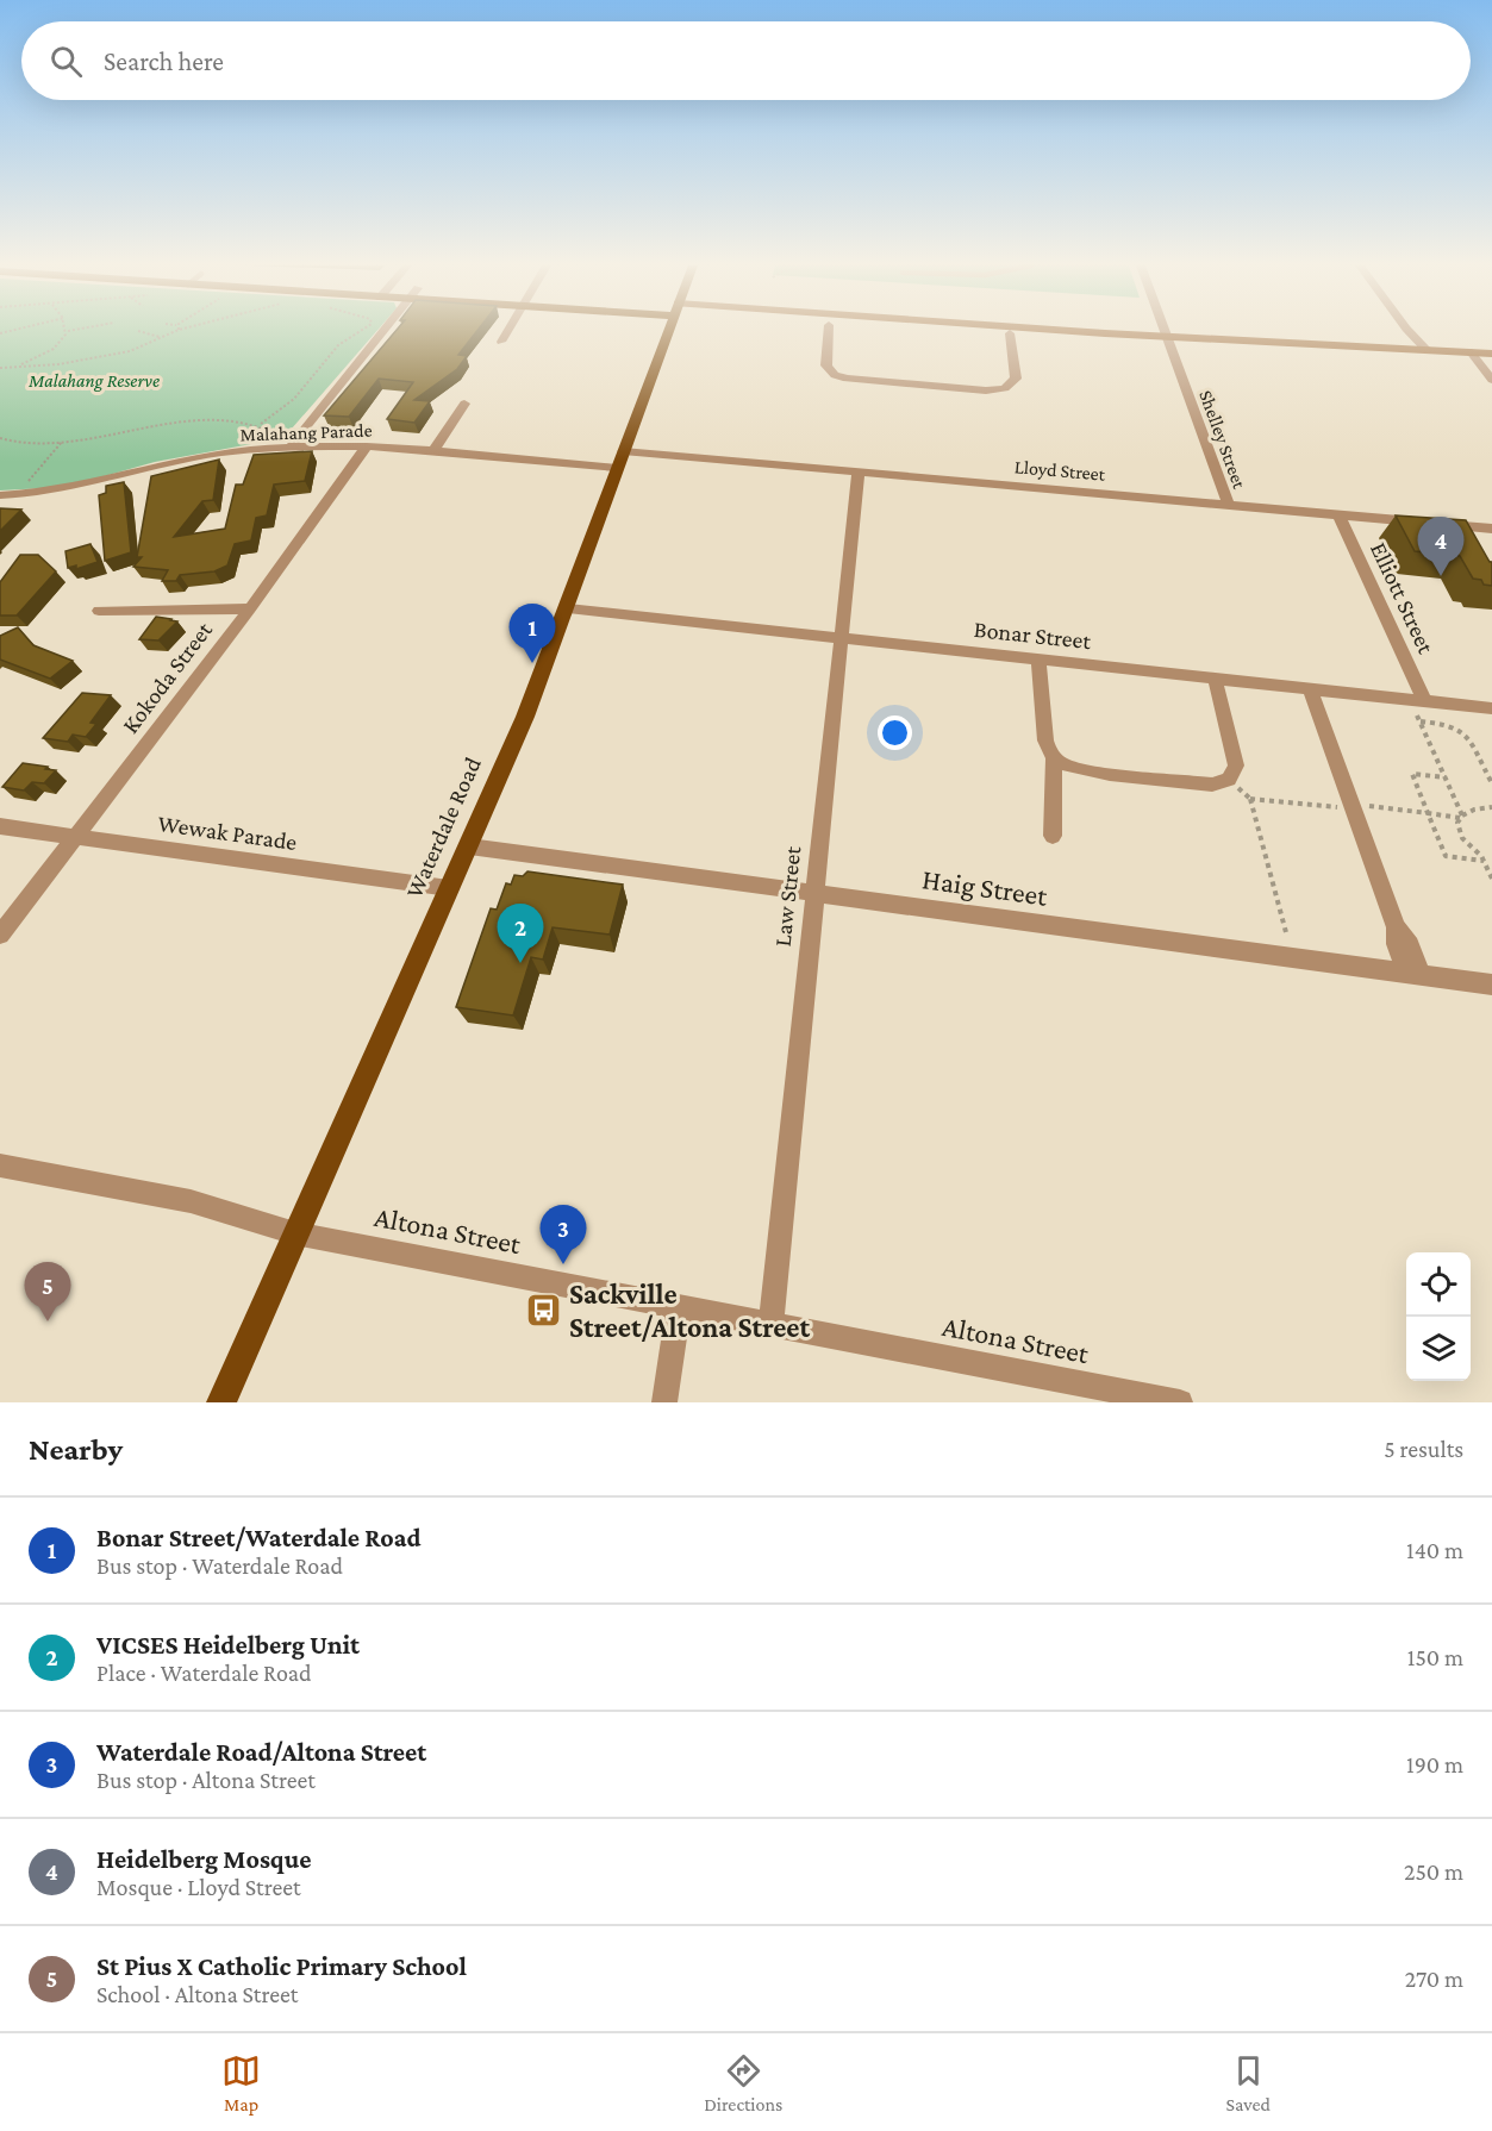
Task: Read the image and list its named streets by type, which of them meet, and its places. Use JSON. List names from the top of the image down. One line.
{"streets":{"main road":["Waterdale Road"],"street":["Malahang Parade","Shelley Street","Lloyd Street","Elliott Street","Bonar Street","Kokoda Street","Wewak Parade","Haig Street","Law Street","Altona Street"]},"crossings":[["Malahang Parade","Lloyd Street"],["Malahang Parade","Kokoda Street"],["Malahang Parade","Waterdale Road"],["Shelley Street","Lloyd Street"],["Lloyd Street","Elliott Street"],["Lloyd Street","Waterdale Road"],["Lloyd Street","Law Street"],["Elliott Street","Bonar Street"],["Bonar Street","Waterdale Road"],["Bonar Street","Law Street"],["Kokoda Street","Wewak Parade"],["Waterdale Road","Wewak Parade"],["Waterdale Road","Haig Street"],["Waterdale Road","Altona Street"],["Haig Street","Law Street"],["Law Street","Altona Street"]],"parks":["Malahang Reserve"],"places":{"bus stop":["Sackville Street/Altona Street"]},"page":{"search":"Search here","pins":["4","1","2","3","5"],"heading":["Nearby","5 results"],"list":[{"mark":"1","name":"Bonar Street/Waterdale Road","note":"Bus stop · Waterdale Road","value":"140 m"},{"mark":"2","name":"VICSES Heidelberg Unit","note":"Place · Waterdale Road","value":"150 m"},{"mark":"3","name":"Waterdale Road/Altona Street","note":"Bus stop · Altona Street","value":"190 m"},{"mark":"4","name":"Heidelberg Mosque","note":"Mosque · Lloyd Street","value":"250 m"},{"mark":"5","name":"St Pius X Catholic Primary School","note":"School · Altona Street","value":"270 m"}],"nav":["Map","Directions","Saved"]}}
